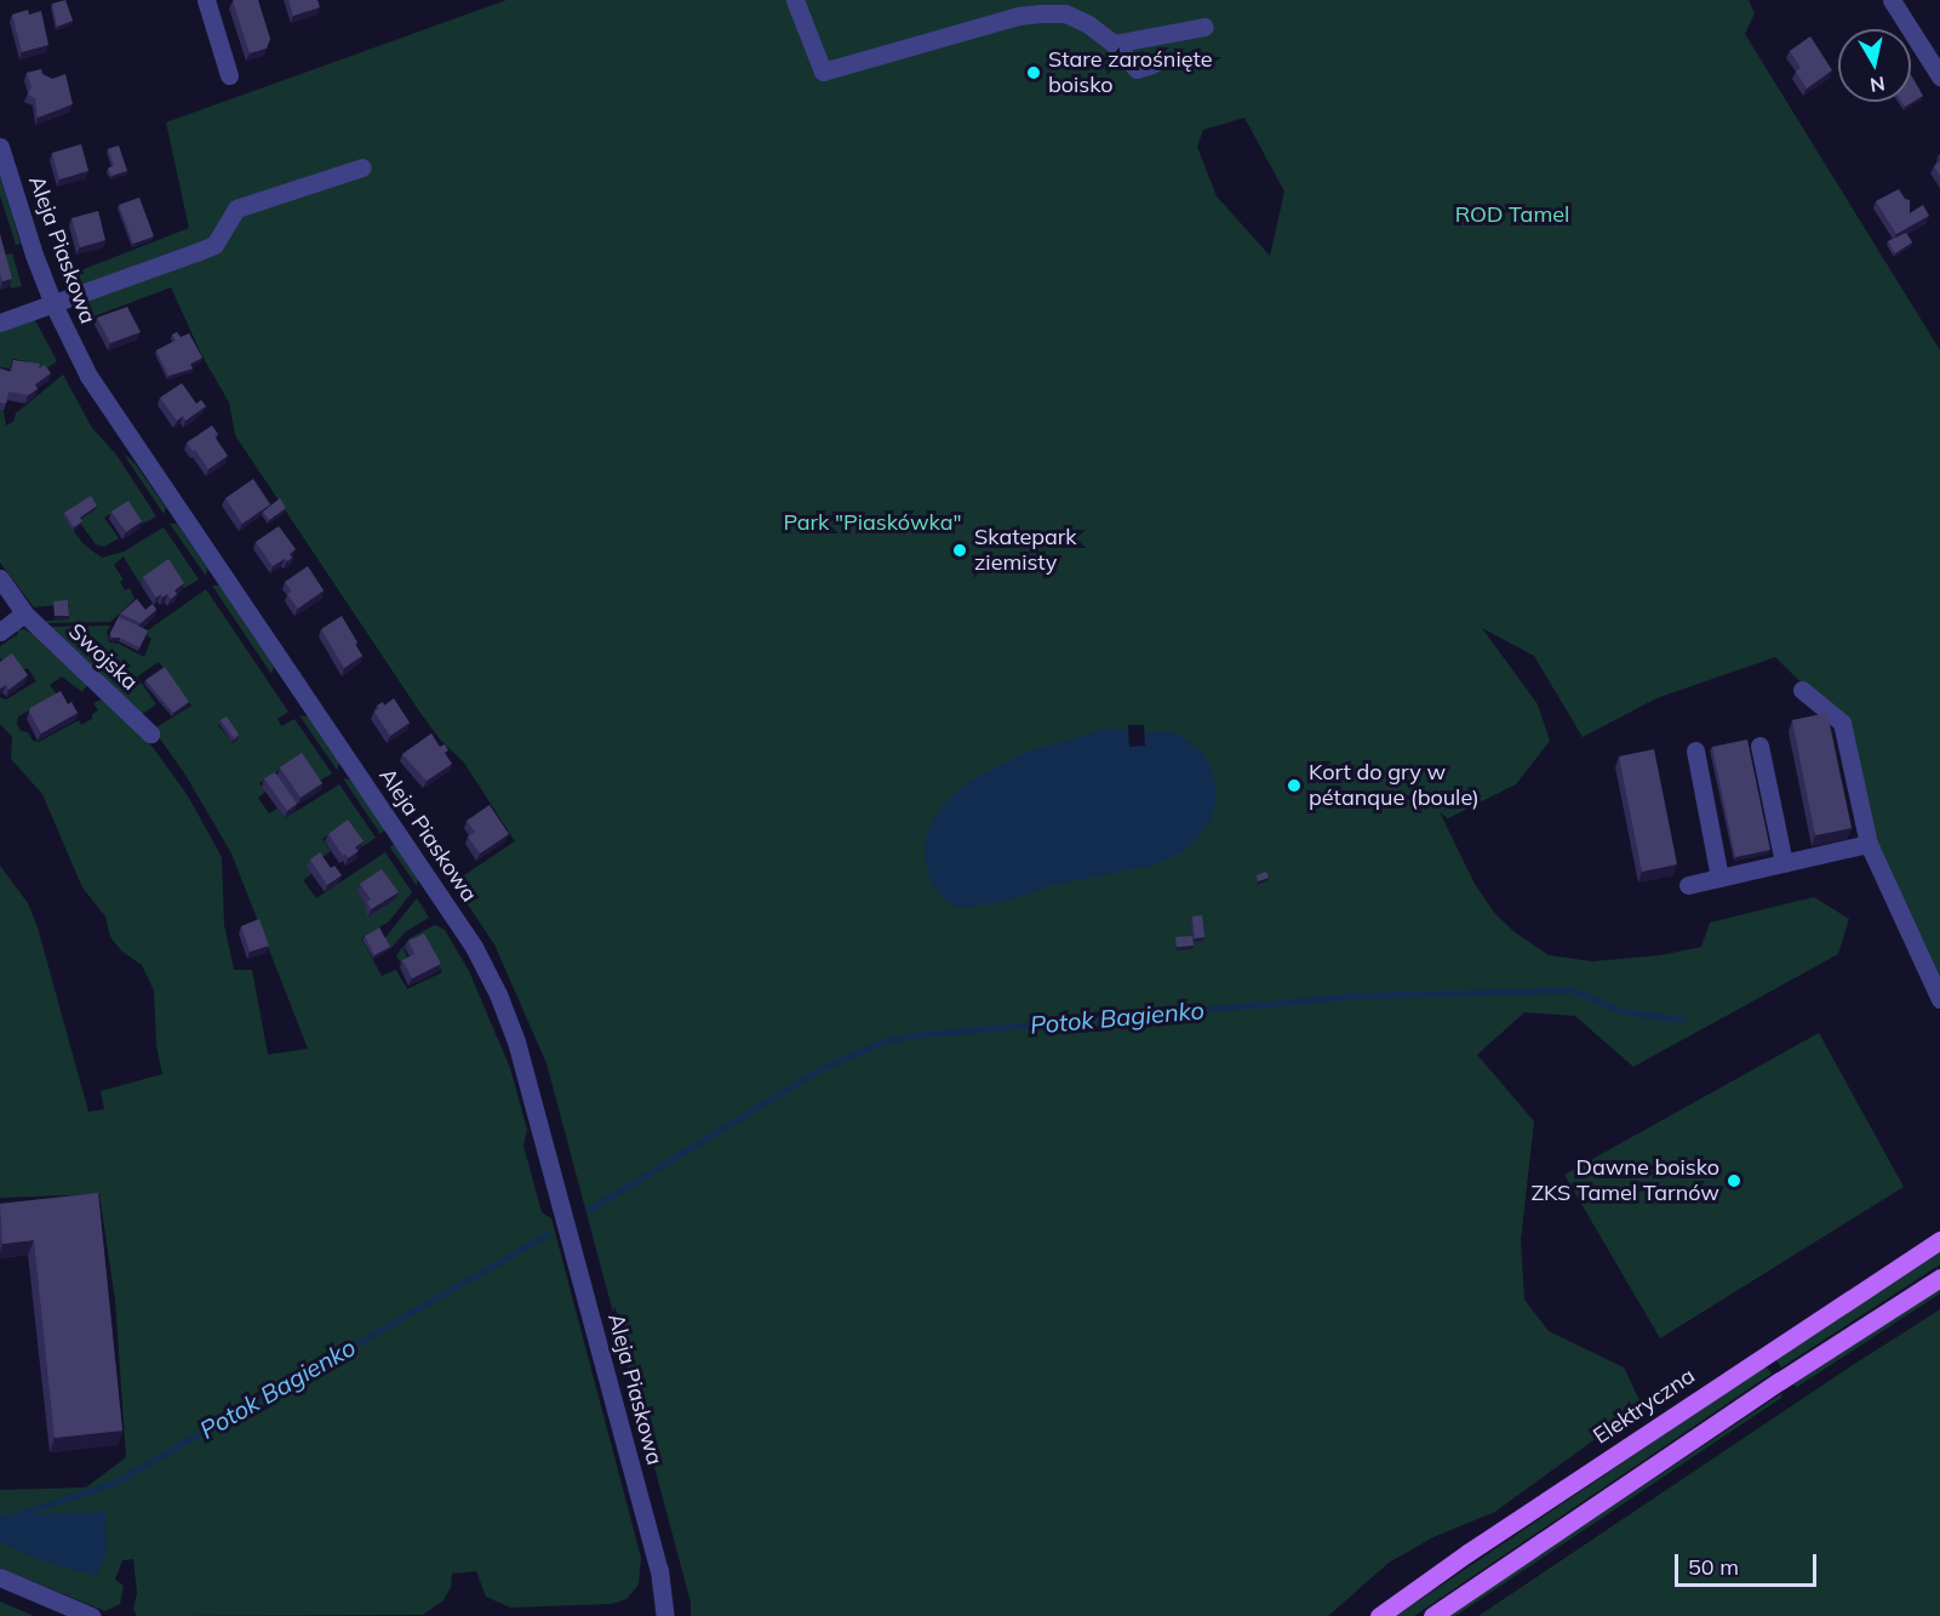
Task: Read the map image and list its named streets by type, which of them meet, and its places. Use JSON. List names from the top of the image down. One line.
{"streets":{"main road":["Elektryczna"],"street":["Aleja Piaskowa","Swojska"]},"water":["Potok Bagienko"],"parks":["ROD Tamel","Park \"Piaskówka\""],"places":["Stare zarośnięte boisko","Skatepark ziemisty","Kort do gry w pétanque (boule)","Dawne boisko ZKS Tamel Tarnów"],"scale_bar":"50 m","north":"bottom"}
